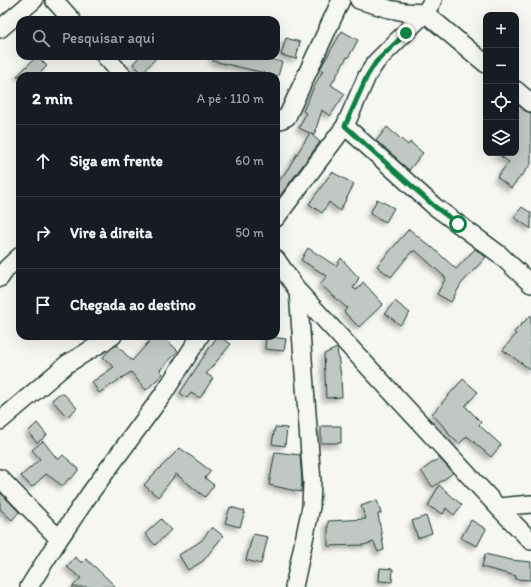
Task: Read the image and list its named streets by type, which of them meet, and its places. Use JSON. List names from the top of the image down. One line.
{"page":{"map_buttons":["+","−"],"search":"Pesquisar aqui","heading":["2 min","A pé · 110 m"],"list":[["Siga em frente","60 m"],["Vire à direita","50 m"],"Chegada ao destino"]}}
